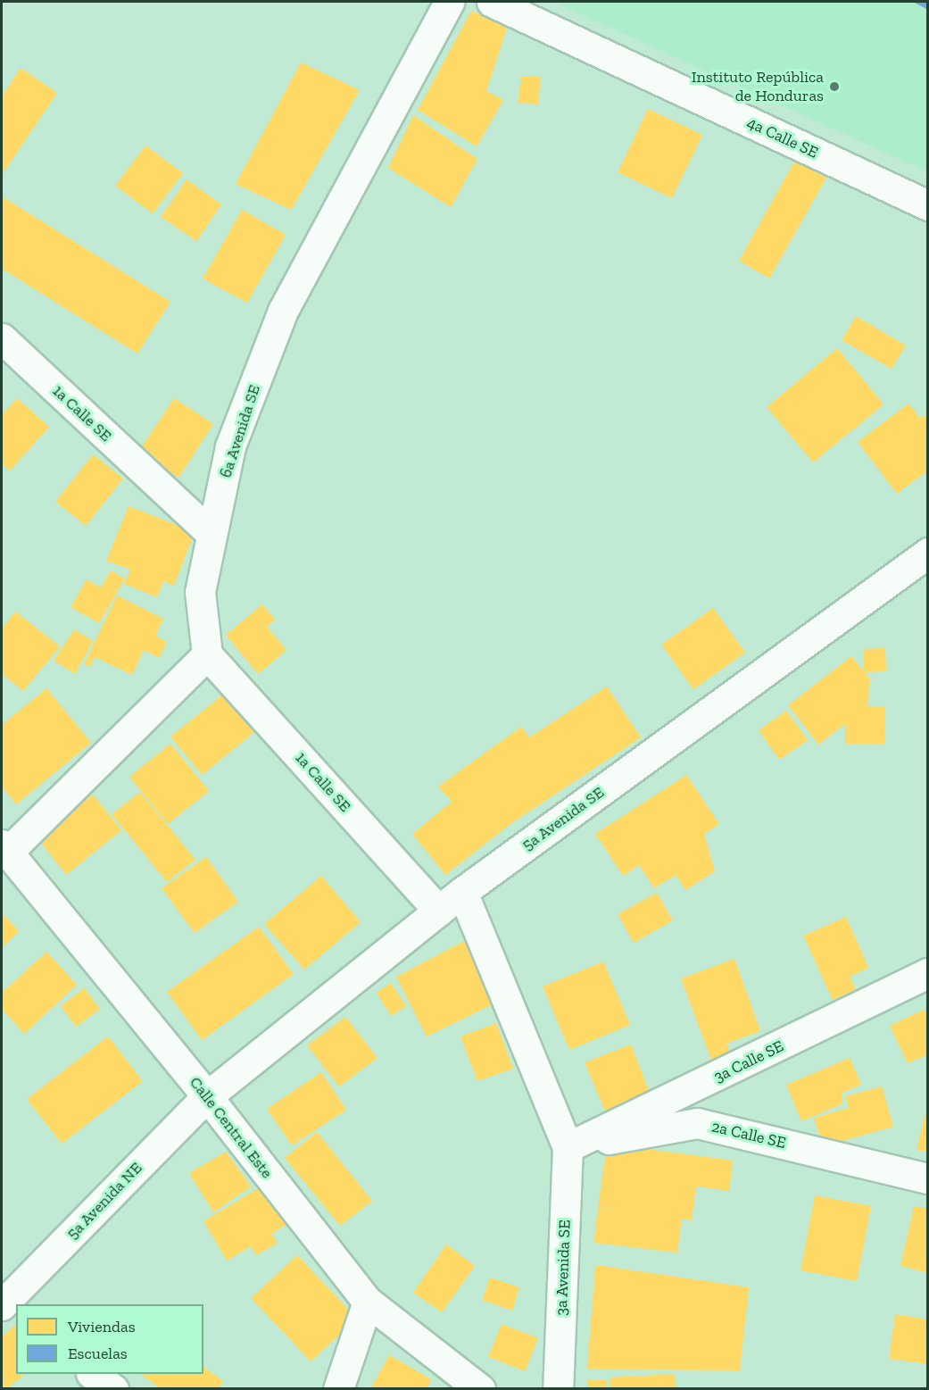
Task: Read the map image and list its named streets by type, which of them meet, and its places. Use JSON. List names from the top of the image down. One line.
{"streets":{"street":["4a Calle SE","1a Calle SE","6a Avenida SE","5a Avenida SE","3a Calle SE","Calle Central Este","2a Calle SE","5a Avenida NE","3a Avenida SE"]},"crossings":[["1a Calle SE","6a Avenida SE"],["1a Calle SE","5a Avenida SE"],["5a Avenida SE","Calle Central Este"],["5a Avenida SE","5a Avenida NE"],["3a Calle SE","2a Calle SE"],["3a Calle SE","3a Avenida SE"],["Calle Central Este","5a Avenida NE"],["2a Calle SE","3a Avenida SE"]],"places":["Instituto República de Honduras"],"legend":["Viviendas","Escuelas"]}
